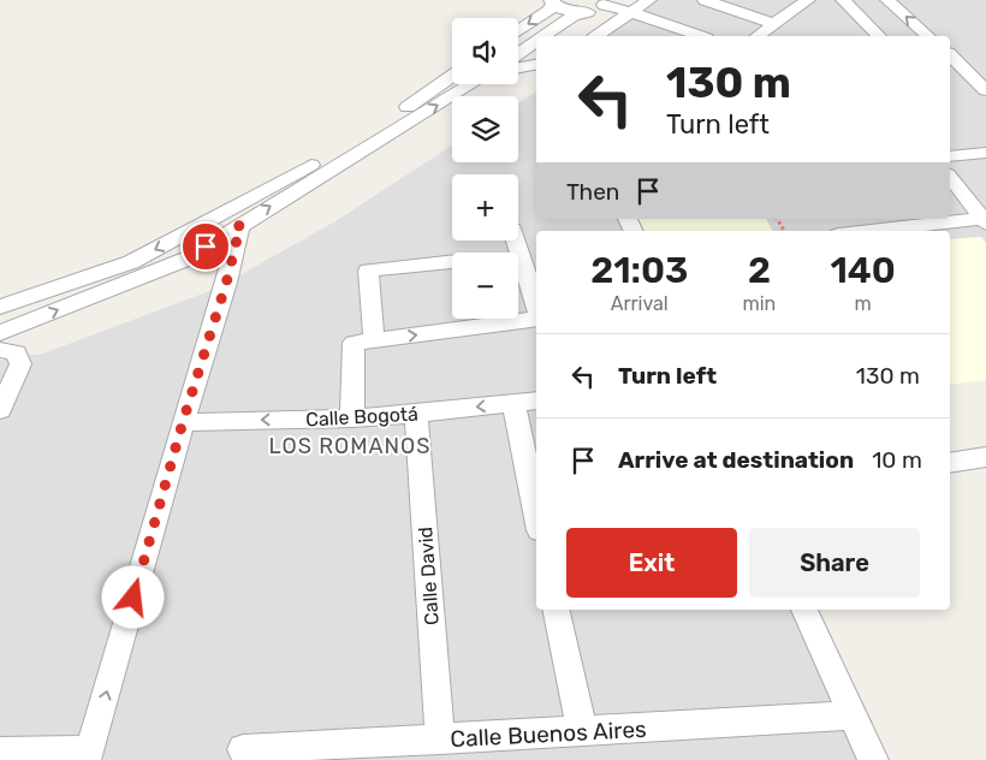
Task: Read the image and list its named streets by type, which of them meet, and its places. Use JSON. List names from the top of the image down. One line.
{"streets":{"street":["Calle Bogotá","Calle David","Calle Buenos Aires"]},"crossings":[["Calle Bogotá","Calle David"],["Calle David","Calle Buenos Aires"]],"districts":["LOS ROMANOS"],"page":{"map_buttons":["+","−"],"turn":["130 m","Turn left"],"then":"Then","eta":["21:03","Arrival","2","min","140","m"],"list":[{"name":"Turn left","value":"130 m"},{"name":"Arrive at destination","value":"10 m"}],"buttons":["Exit","Share"]}}
